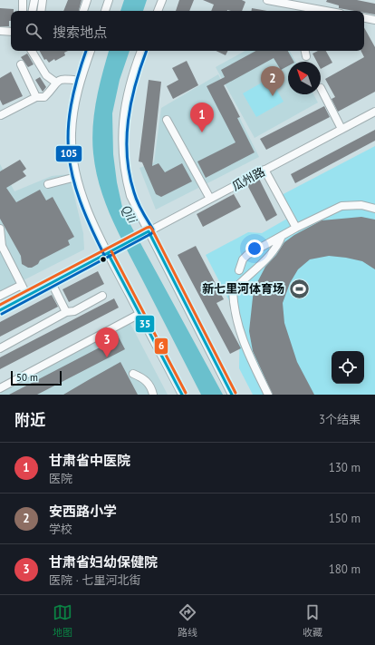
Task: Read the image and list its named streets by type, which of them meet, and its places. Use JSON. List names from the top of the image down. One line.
{"streets":{"street":["瓜州路"]},"water":["Qili"],"places":{"sports":["新七里河体育场"]},"lines":["transit line 105","transit line 6","transit line 35"],"scale_bar":"50 m","north":"top left","page":{"search":"搜索地点","pins":["2","1","3"],"scale":"50 m","heading":["附近","3个结果"],"list":[{"mark":"1","name":"甘肃省中医院","note":"医院","value":"130 m"},{"mark":"2","name":"安西路小学","note":"学校","value":"150 m"},{"mark":"3","name":"甘肃省妇幼保健院","note":"医院 · 七里河北街","value":"180 m"}],"nav":["地图","路线","收藏"]}}
